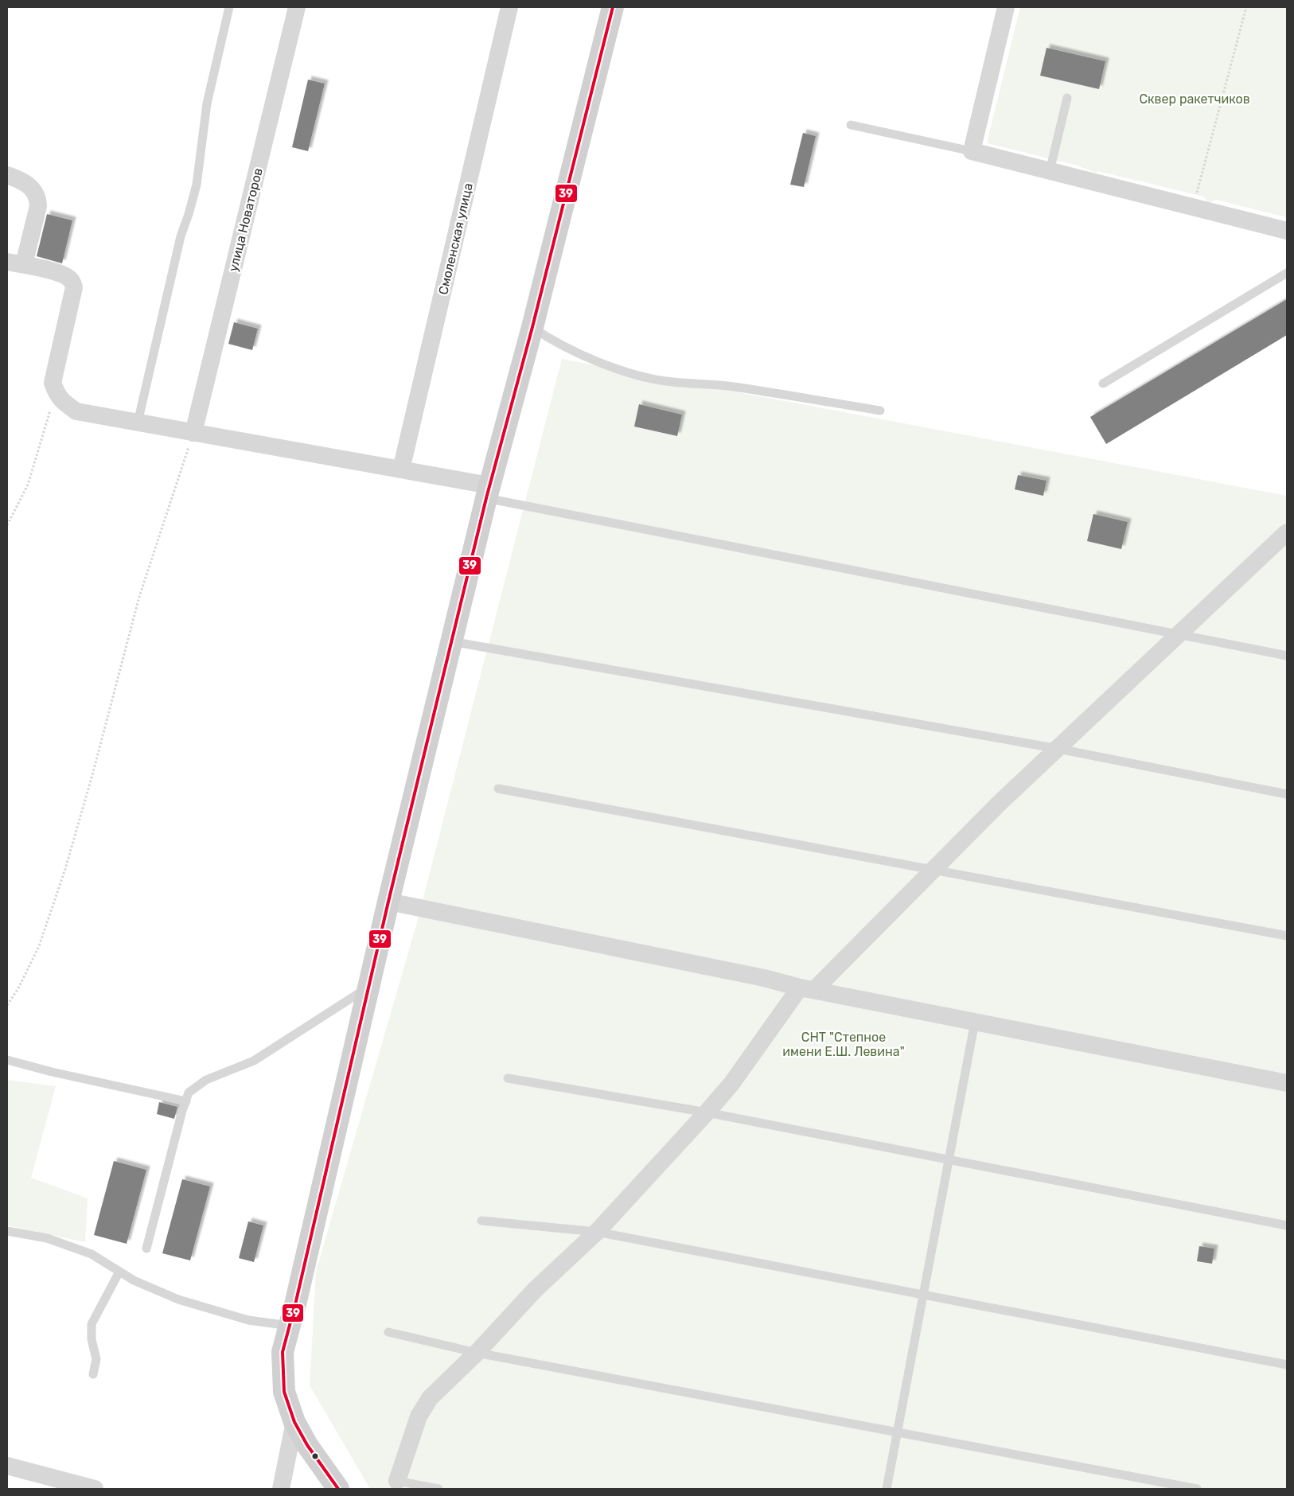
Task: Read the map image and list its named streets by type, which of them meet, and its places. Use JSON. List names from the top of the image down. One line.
{"streets":{"street":["улица Новаторов","Смоленская улица"]},"parks":["Сквер ракетчиков","СНТ \"Степное имени Е.Ш. Левина\""],"lines":["transit line 39"]}
